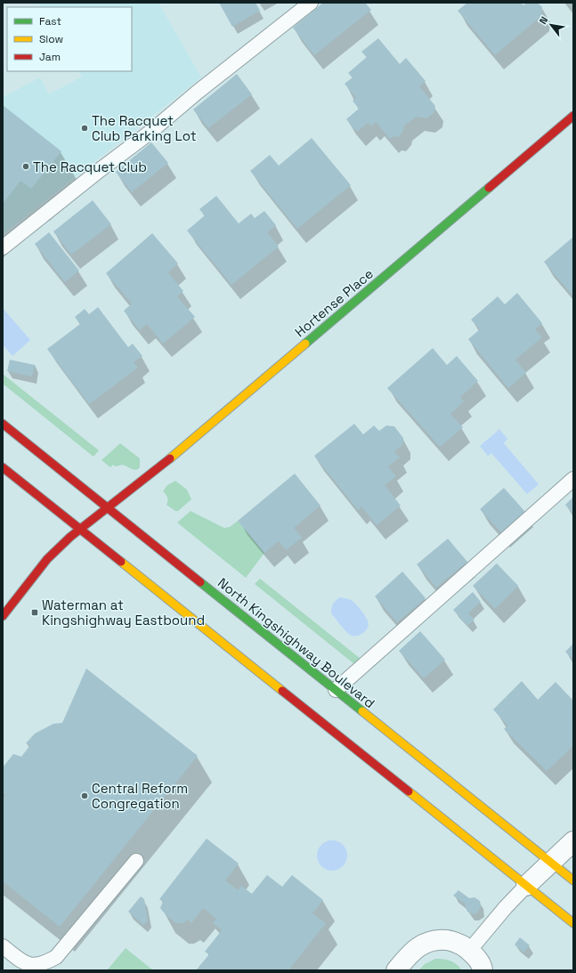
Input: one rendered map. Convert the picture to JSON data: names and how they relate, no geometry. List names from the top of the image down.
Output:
{
  "streets": {
    "main road": ["Hortense Place", "North Kingshighway Boulevard"]
  },
  "crossings": [
    ["Hortense Place", "North Kingshighway Boulevard"]
  ],
  "places": {
    "other": ["The Racquet Club Parking Lot", "The Racquet Club", "Central Reform Congregation"],
    "transit": ["Waterman at Kingshighway Eastbound"]
  },
  "legend": ["Fast", "Slow", "Jam"],
  "north": "top left"
}
